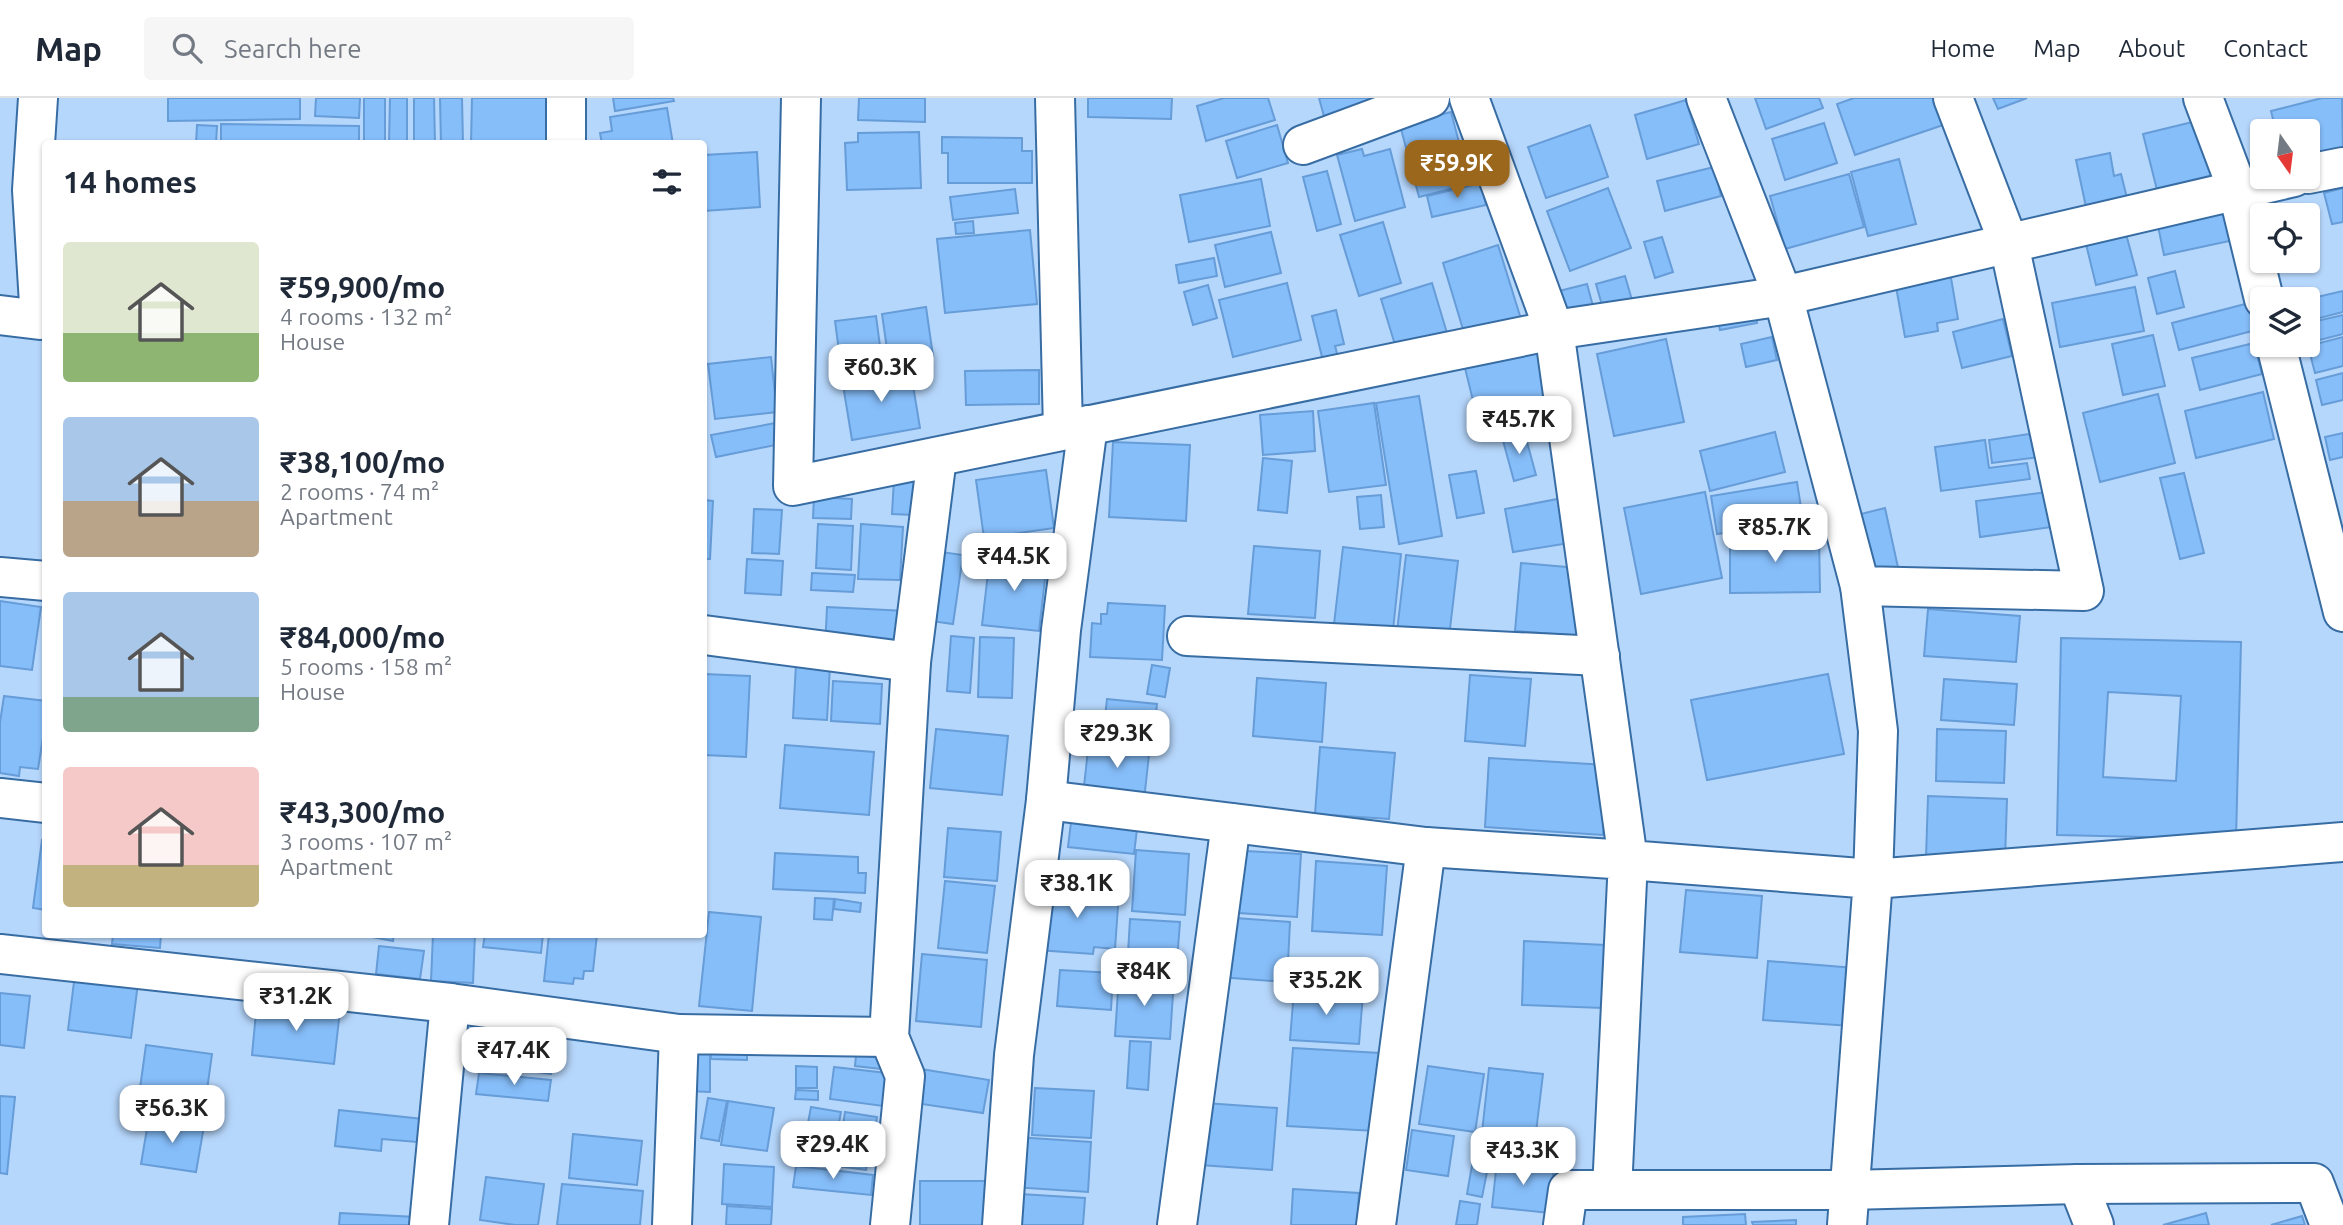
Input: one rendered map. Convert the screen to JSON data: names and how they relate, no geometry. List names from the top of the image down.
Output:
{
  "north": "bottom",
  "page": {
    "header": "Map",
    "search": "Search here",
    "nav": [
      "Home",
      "Map",
      "About",
      "Contact"
    ],
    "price": [
      "₹59.9K",
      "₹60.3K",
      "₹45.7K",
      "₹85.7K",
      "₹44.5K",
      "₹29.3K",
      "₹38.1K",
      "₹84K",
      "₹35.2K",
      "₹31.2K",
      "₹47.4K",
      "₹56.3K",
      "₹29.4K",
      "₹43.3K"
    ],
    "heading": "14 homes",
    "list": [
      {
        "name": "₹59,900/mo",
        "note": "4 rooms · 132 m² · House"
      },
      {
        "name": "₹38,100/mo",
        "note": "2 rooms · 74 m² · Apartment"
      },
      {
        "name": "₹84,000/mo",
        "note": "5 rooms · 158 m² · House"
      },
      {
        "name": "₹43,300/mo",
        "note": "3 rooms · 107 m² · Apartment"
      }
    ]
  }
}
